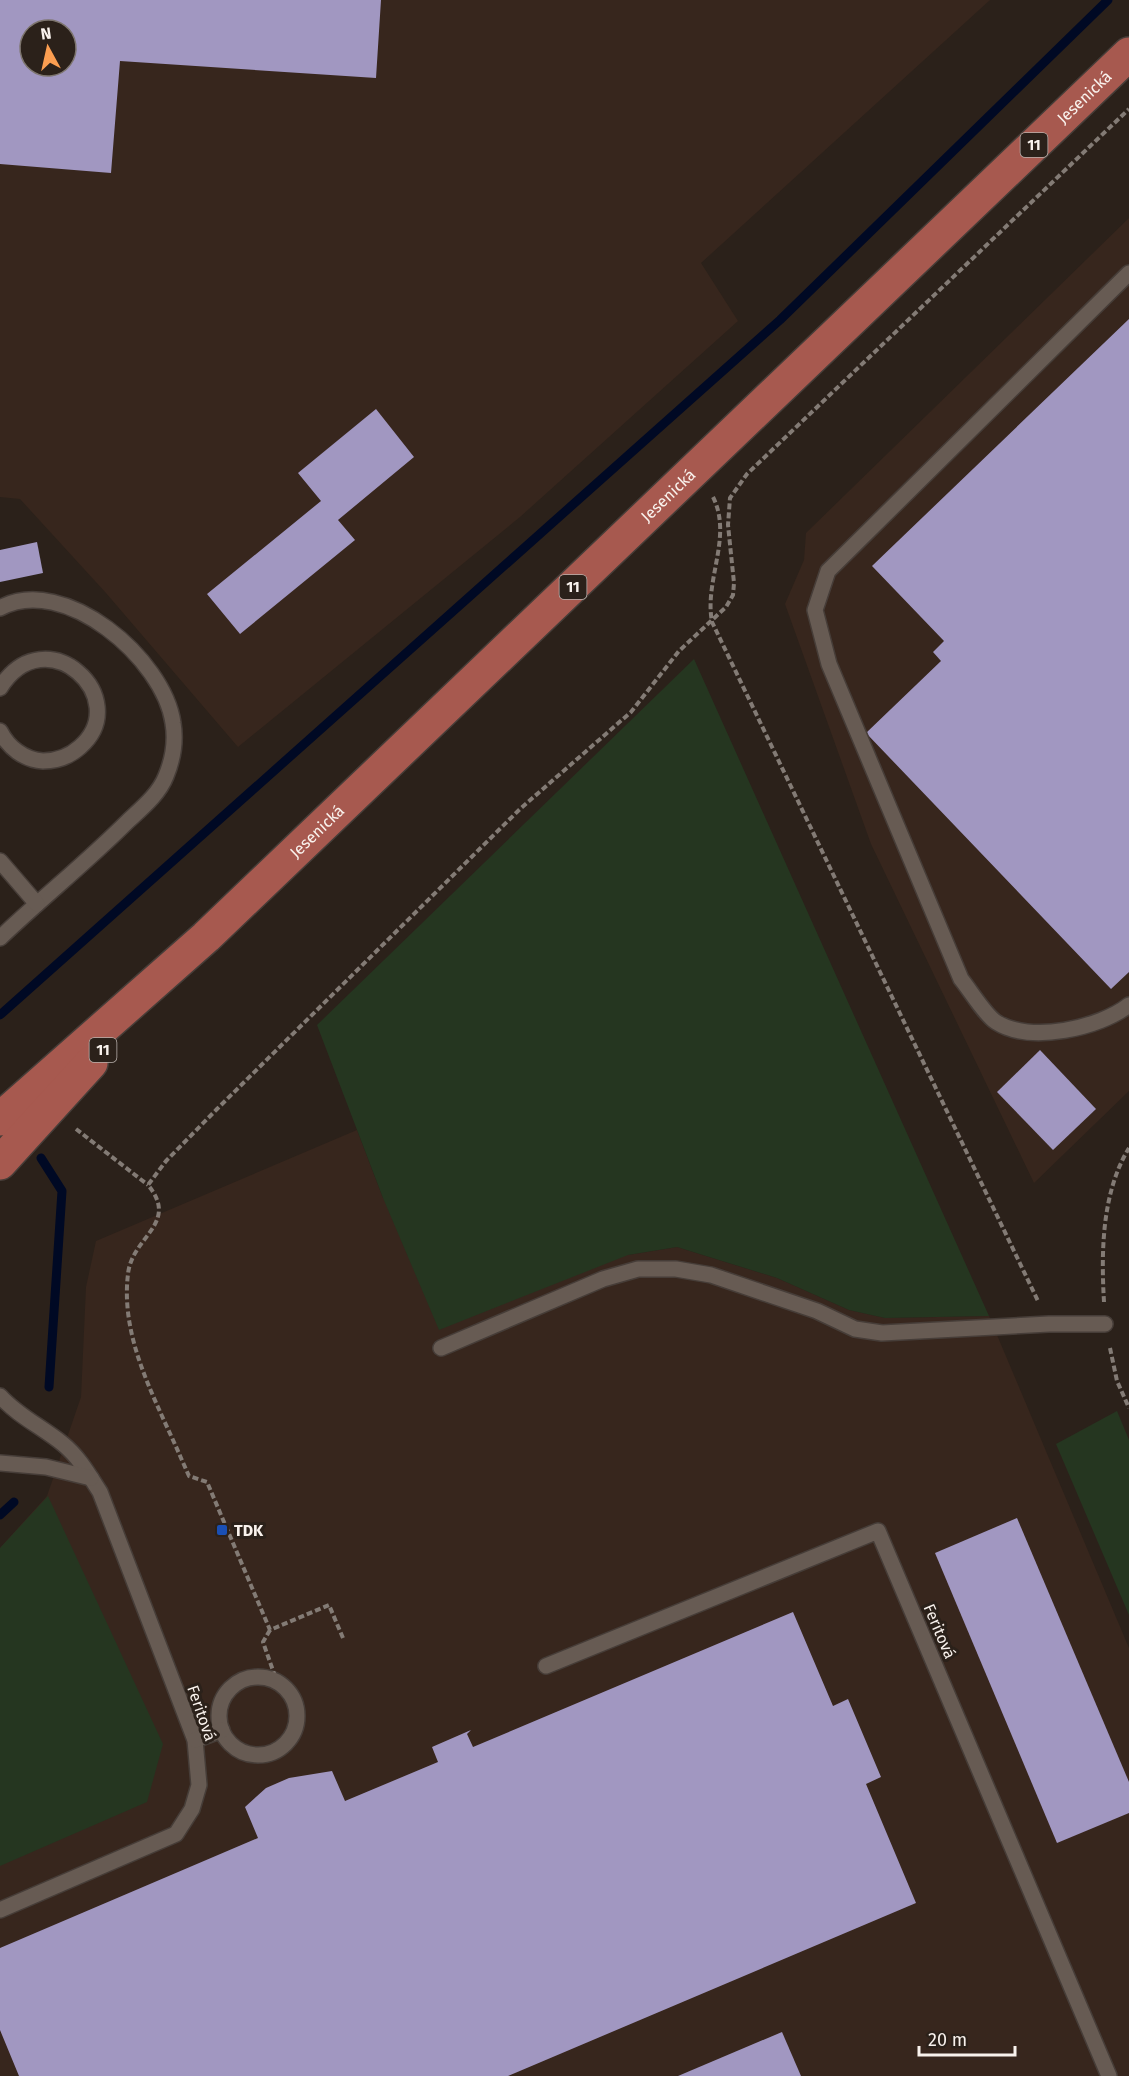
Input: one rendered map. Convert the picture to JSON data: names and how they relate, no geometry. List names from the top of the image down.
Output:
{
  "streets": {
    "main road": ["Jesenická", "11"],
    "lane": ["Feritová"]
  },
  "places": {
    "transit": ["TDK"]
  },
  "scale_bar": "20 m",
  "north": "top"
}
